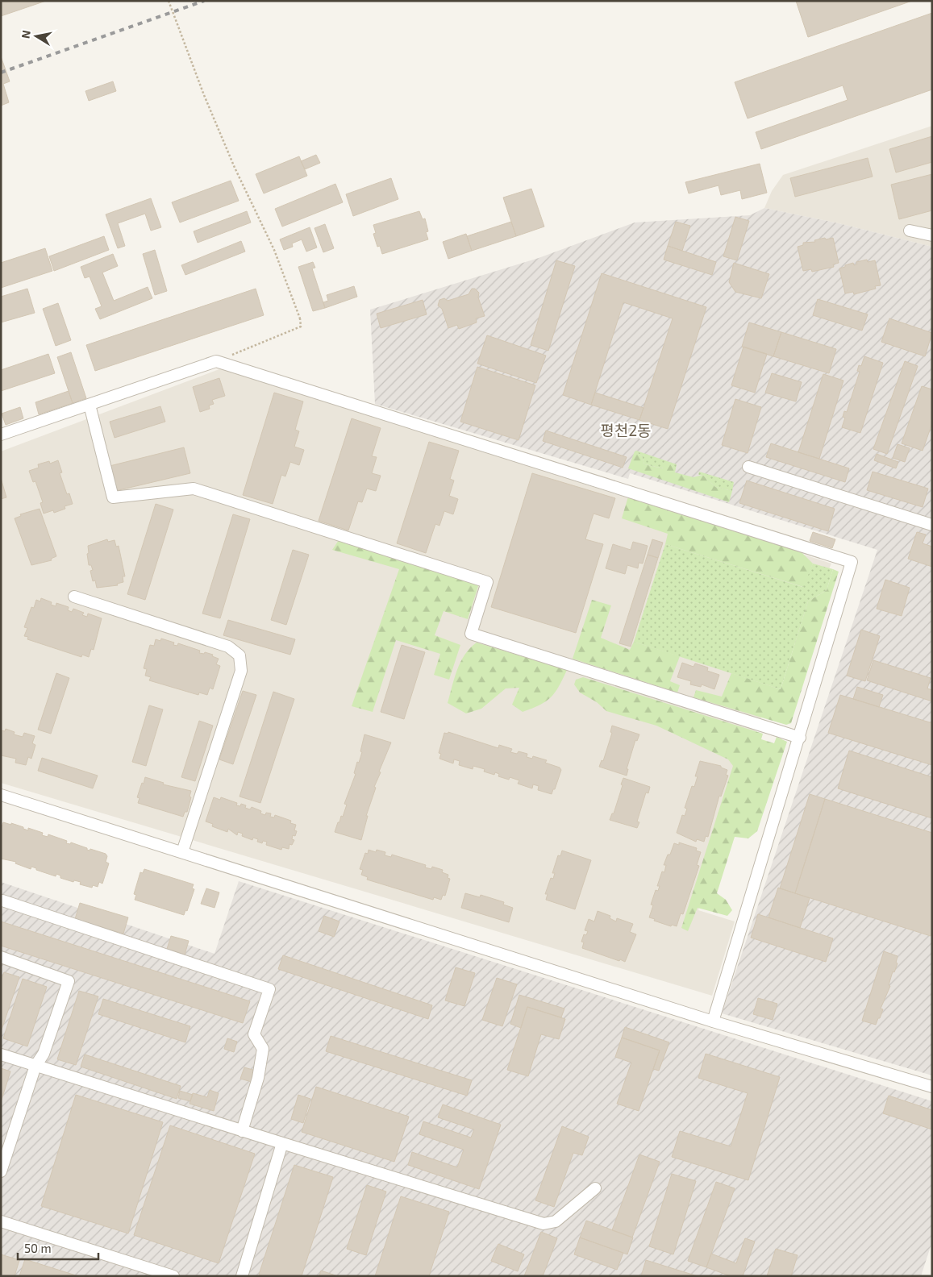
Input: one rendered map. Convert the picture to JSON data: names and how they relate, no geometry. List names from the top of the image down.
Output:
{
  "districts": ["평천2동"],
  "scale_bar": "50 m",
  "north": "left"
}
